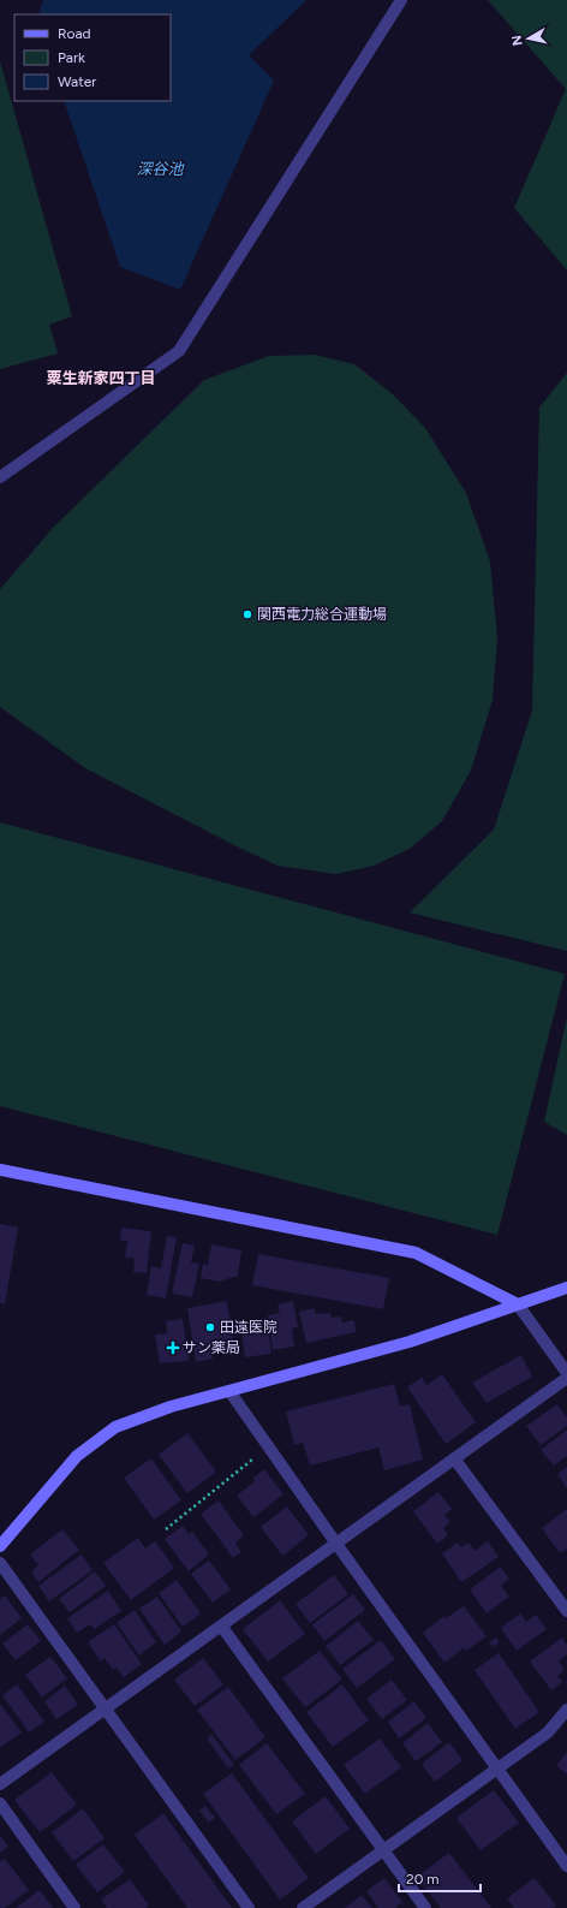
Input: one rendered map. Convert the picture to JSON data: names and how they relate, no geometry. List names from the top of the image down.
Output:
{
  "districts": ["粟生新家四丁目"],
  "water": ["深谷池"],
  "places": {
    "other": ["関西電力総合運動場", "田遠医院"],
    "health": ["サン薬局"]
  },
  "legend": ["Road", "Park", "Water"],
  "scale_bar": "20 m",
  "north": "left"
}
